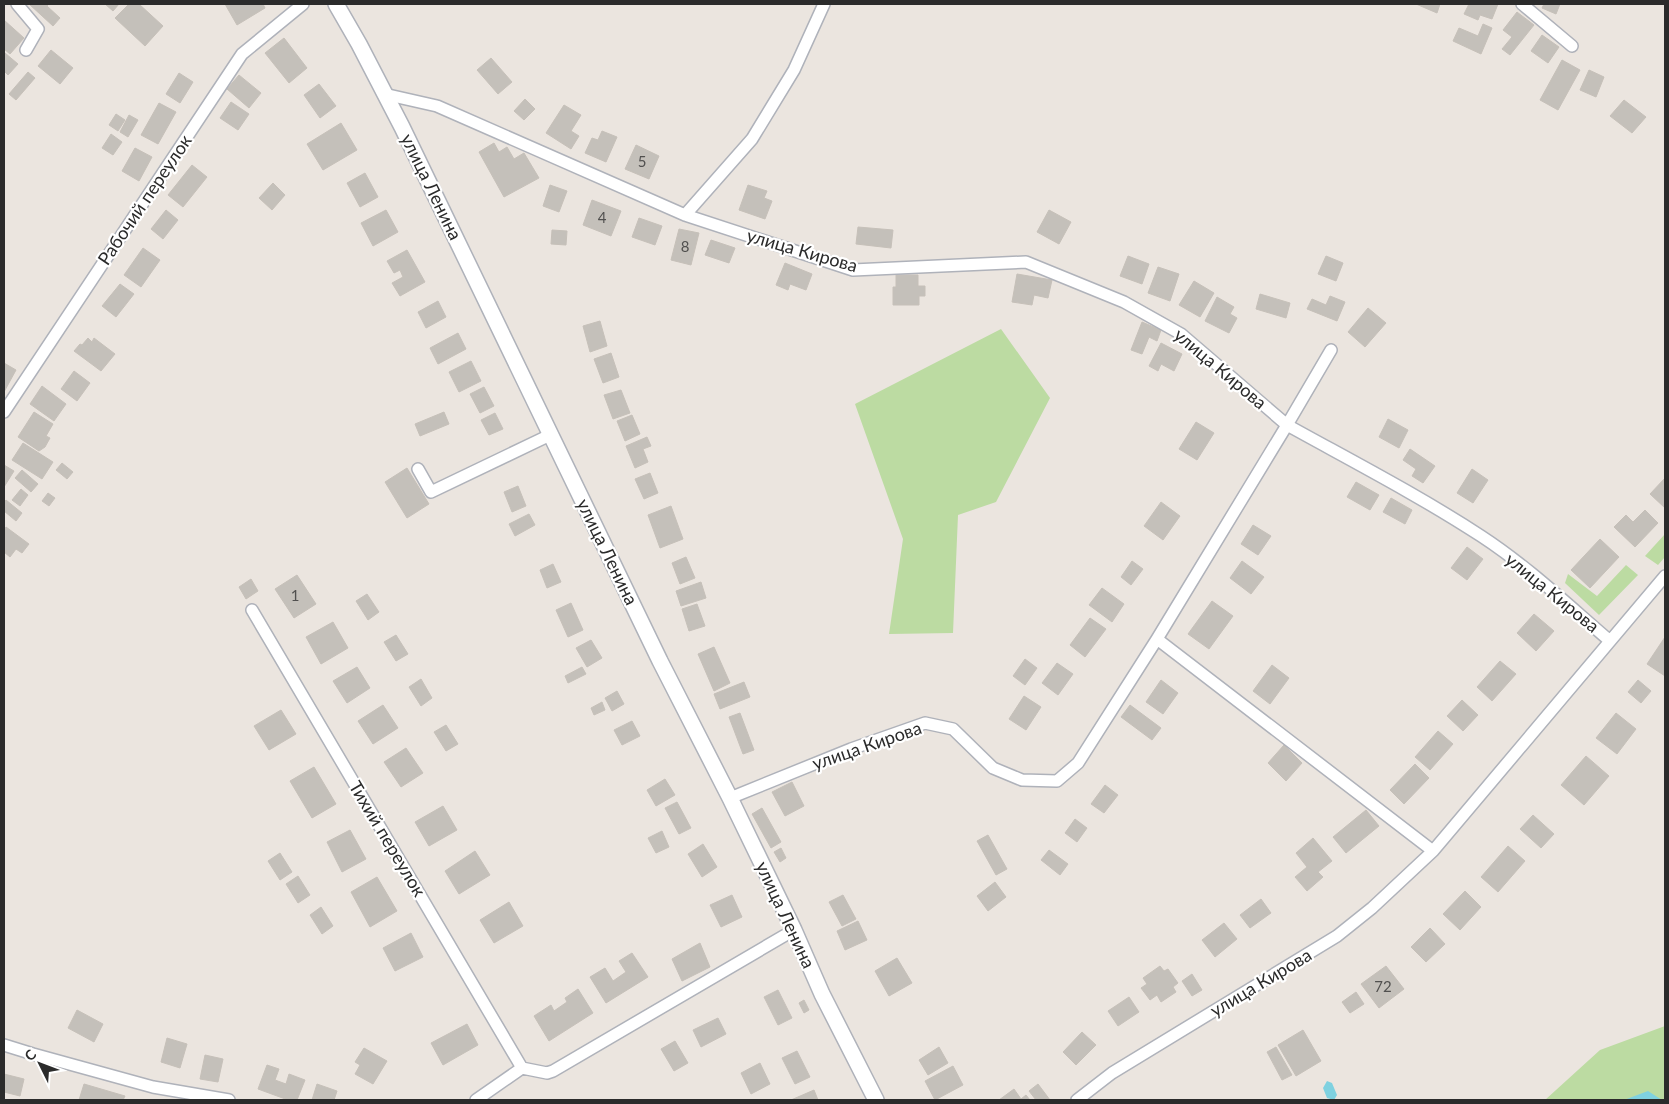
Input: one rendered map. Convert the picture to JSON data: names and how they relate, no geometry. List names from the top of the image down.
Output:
{
  "streets": {
    "main road": ["улица Ленина"],
    "street": ["Рабочий переулок", "улица Кирова", "Тихий переулок"]
  },
  "crossings": [
    ["улица Ленина", "улица Кирова"]
  ],
  "house_numbers": [
    "5",
    "4",
    "8",
    "1",
    "72"
  ],
  "north": "top left"
}
